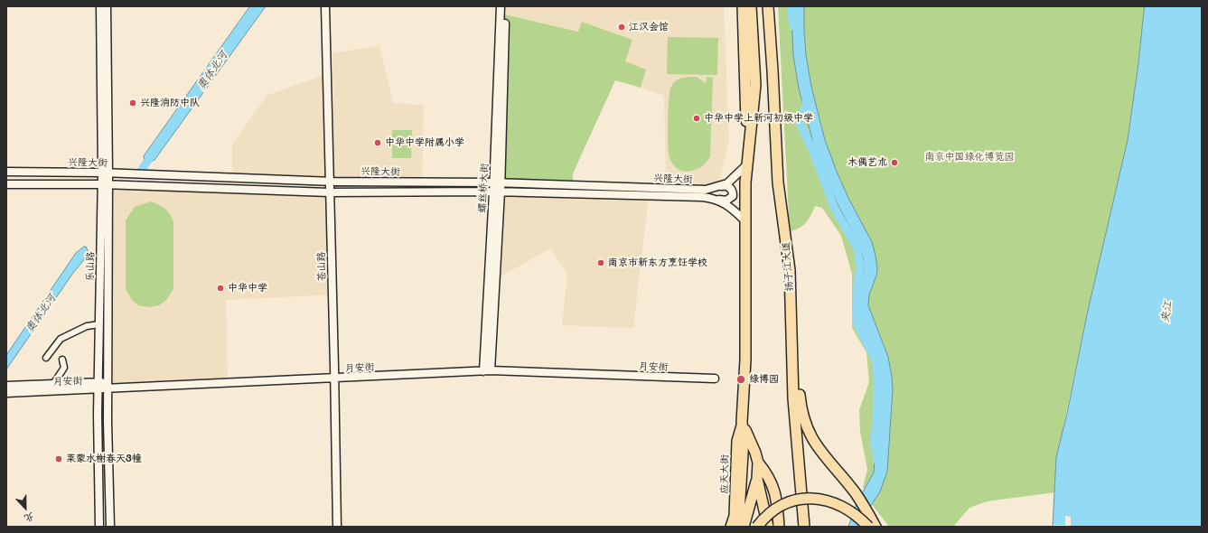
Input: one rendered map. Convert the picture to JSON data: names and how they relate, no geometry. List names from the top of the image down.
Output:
{
  "streets": {
    "highway": ["扬子江大道"],
    "main road": ["应天大街"],
    "street": [
      "兴隆大街",
      "螺丝桥大街",
      "乐山路",
      "苍山路",
      "月安街"
    ]
  },
  "crossings": [
    ["兴隆大街", "螺丝桥大街"],
    ["兴隆大街", "乐山路"],
    ["兴隆大街", "苍山路"],
    ["螺丝桥大街", "月安街"],
    ["乐山路", "月安街"],
    ["苍山路", "月安街"]
  ],
  "water": ["奥体北河", "夹江"],
  "parks": ["南京中国绿化博览园"],
  "places": [
    "江汉会馆",
    "兴隆消防中队",
    "中华中学上新河初级中学",
    "中华中学附属小学",
    "木偶艺术",
    "南京市新东方烹饪学校",
    "中华中学",
    "绿博园",
    "莱蒙水榭春天3幢"
  ],
  "north": "bottom"
}
